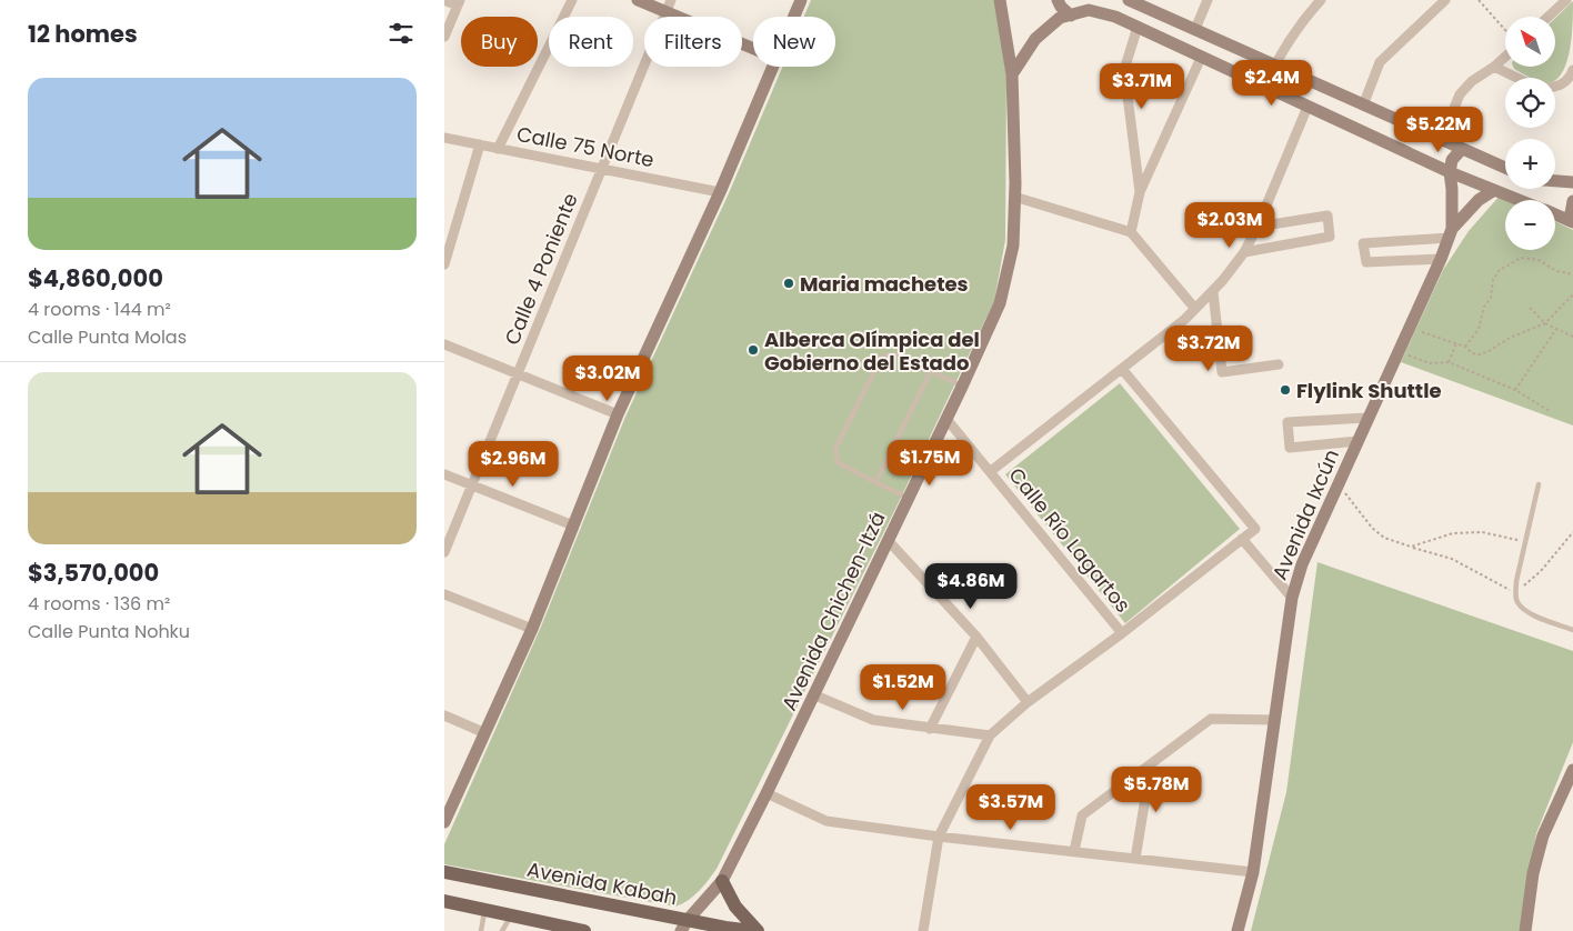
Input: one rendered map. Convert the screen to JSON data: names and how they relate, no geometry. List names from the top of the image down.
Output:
{
  "streets": {
    "main road": ["Avenida Ixcún", "Avenida Chichen-Itzá", "Avenida Kabah"],
    "street": ["Calle 75 Norte", "Calle 4 Poniente", "Calle Río Lagartos"]
  },
  "crossings": [
    ["Calle 75 Norte", "Calle 4 Poniente"],
    ["Calle Río Lagartos", "Avenida Chichen-Itzá"],
    ["Avenida Chichen-Itzá", "Avenida Kabah"]
  ],
  "places": ["Maria machetes", "Alberca Olímpica del Gobierno del Estado", "Flylink Shuttle"],
  "north": "top left",
  "page": {
    "heading": "12 homes",
    "map_buttons": ["+", "−"],
    "chip": [
      "Buy",
      "Rent",
      "Filters",
      "New"
    ],
    "price": [
      "$2.4M",
      "$3.71M",
      "$5.22M",
      "$2.03M",
      "$3.72M",
      "$3.02M",
      "$1.75M",
      "$2.96M",
      "$4.86M",
      "$1.52M",
      "$5.78M",
      "$3.57M"
    ],
    "list": [
      {
        "name": "$4,860,000",
        "note": "4 rooms · 144 m² · Calle Punta Molas"
      },
      {
        "name": "$3,570,000",
        "note": "4 rooms · 136 m² · Calle Punta Nohku"
      }
    ]
  }
}
